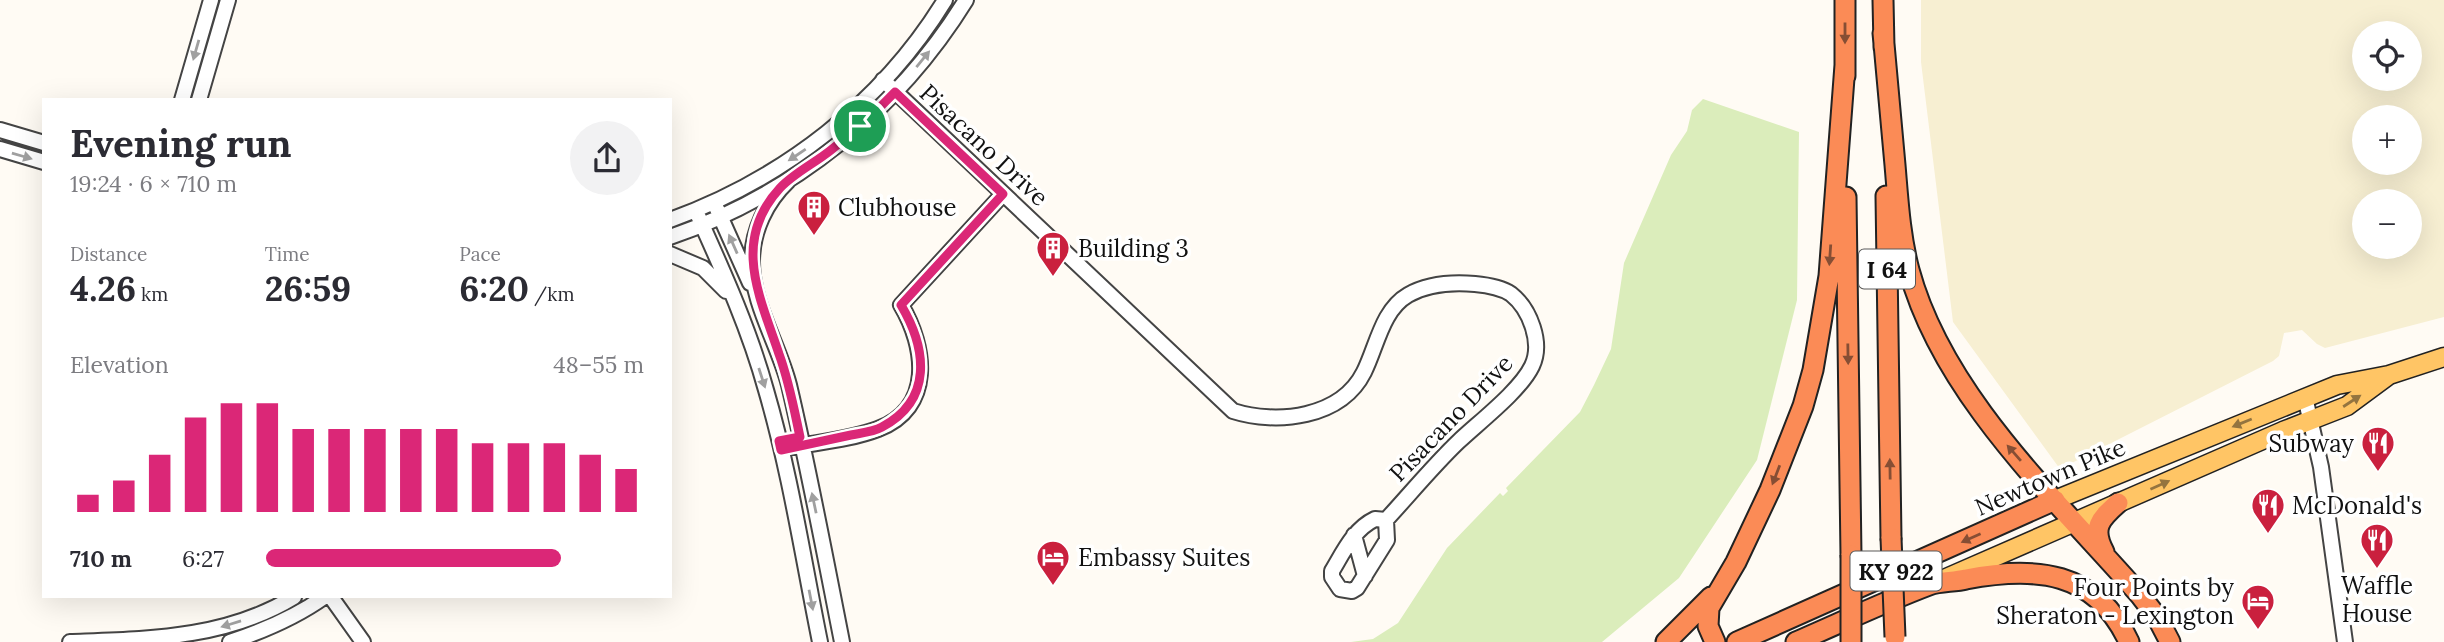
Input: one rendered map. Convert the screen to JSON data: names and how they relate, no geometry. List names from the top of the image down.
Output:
{
  "streets": {
    "highway": ["I 64", "Newtown Pike", "KY 922"],
    "street": ["Pisacano Drive"]
  },
  "places": {
    "building": ["Clubhouse", "Building 3"],
    "restaurant": ["Subway", "McDonald's", "Waffle House"],
    "hotel": ["Embassy Suites", "Four Points by Sheraton - Lexington"]
  },
  "page": {
    "map_buttons": ["+", "−"],
    "heading": ["Evening run", "19:24 · 6 × 710 m"],
    "stats": [
      ["Distance", "4.26 km"],
      ["Time", "26:59"],
      ["Pace", "6:20 /km"]
    ],
    "chart": ["Elevation", "48–55 m"],
    "list": [
      {
        "name": "710 m",
        "note": "6:27"
      }
    ]
  }
}
